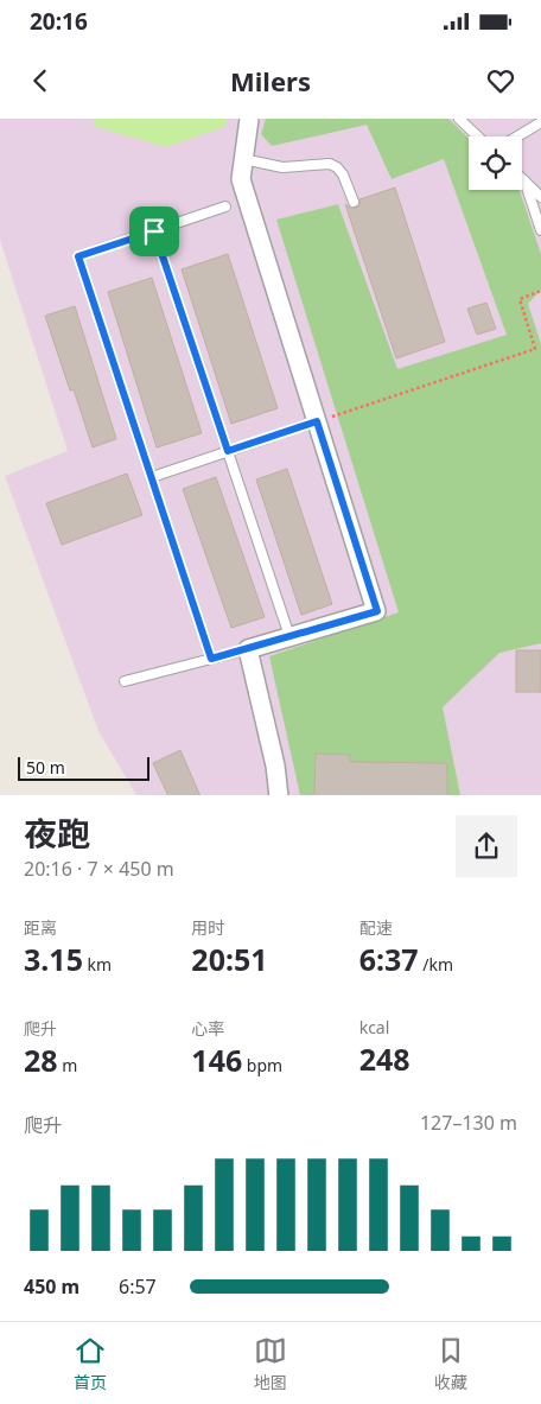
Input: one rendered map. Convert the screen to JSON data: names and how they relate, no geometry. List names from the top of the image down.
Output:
{
  "scale_bar": "50 m",
  "page": {
    "status": "20:16",
    "header": "Milers",
    "scale": "50 m",
    "heading": ["夜跑", "20:16 · 7 × 450 m"],
    "stats": [
      ["距离", "3.15 km"],
      ["用时", "20:51"],
      ["配速", "6:37 /km"],
      ["爬升", "28 m"],
      ["心率", "146 bpm"],
      ["kcal", "248"]
    ],
    "chart": ["爬升", "127–130 m"],
    "list": [
      {
        "name": "450 m",
        "note": "6:57"
      }
    ],
    "tabs": ["首页", "地图", "收藏"]
  }
}
